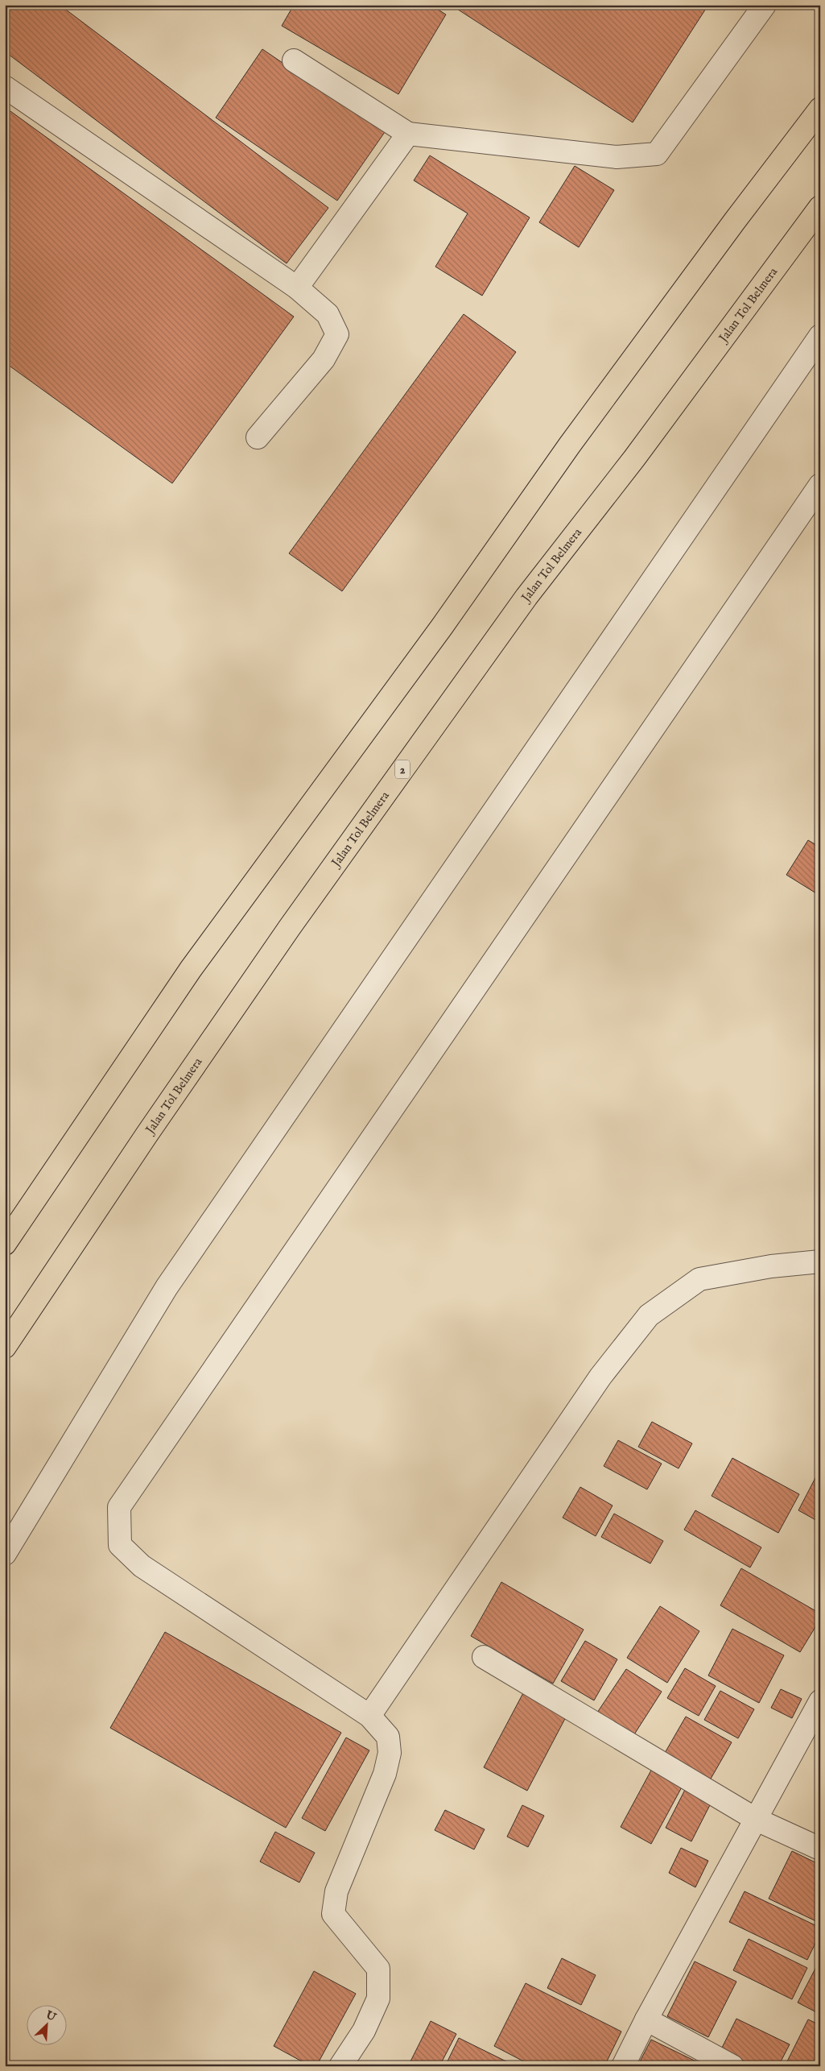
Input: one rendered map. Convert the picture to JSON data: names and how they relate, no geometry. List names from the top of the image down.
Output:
{
  "streets": {
    "highway": ["Jalan Tol Belmera", "2"]
  },
  "north": "top right"
}
